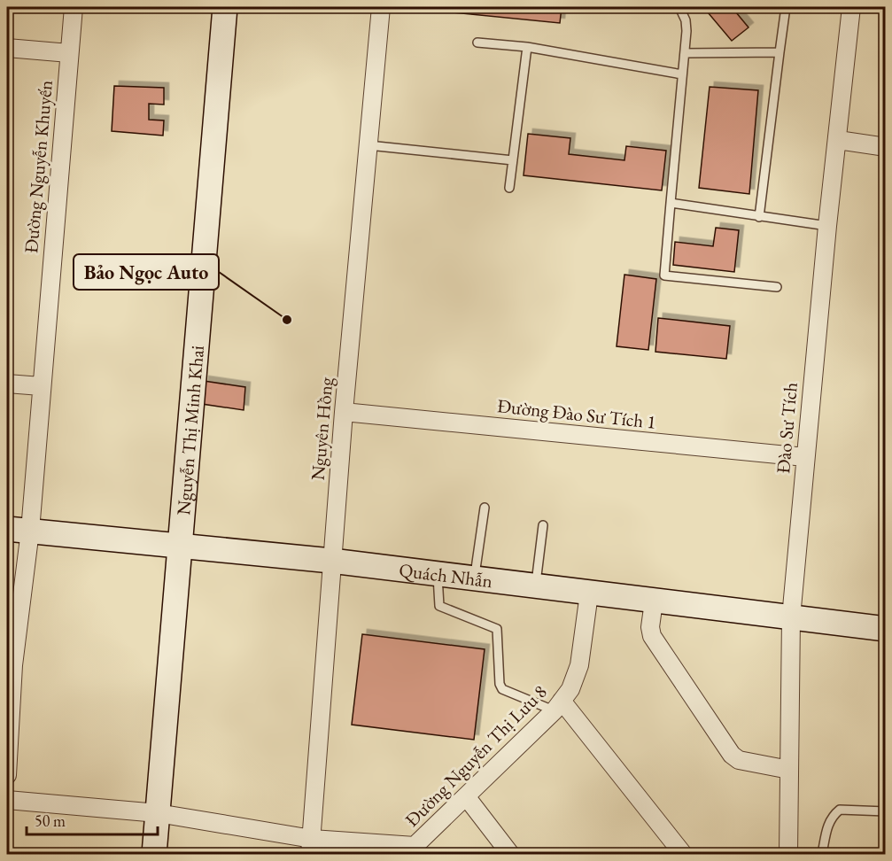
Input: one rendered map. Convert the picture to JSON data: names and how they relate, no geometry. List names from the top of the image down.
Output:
{
  "streets": {
    "street": [
      "Đường Nguyễn Khuyến",
      "Đường Đào Sư Tích 1",
      "Đào Sư Tích",
      "Nguyên Hồng",
      "Nguyễn Thị Minh Khai",
      "Quách Nhẫn",
      "Đường Nguyễn Thị Lưu 8"
    ]
  },
  "crossings": [
    ["Đường Nguyễn Khuyến", "Quách Nhẫn"],
    ["Đường Đào Sư Tích 1", "Đào Sư Tích"],
    ["Đường Đào Sư Tích 1", "Nguyên Hồng"],
    ["Đào Sư Tích", "Quách Nhẫn"],
    ["Nguyên Hồng", "Quách Nhẫn"],
    ["Nguyễn Thị Minh Khai", "Quách Nhẫn"],
    ["Quách Nhẫn", "Đường Nguyễn Thị Lưu 8"]
  ],
  "places": ["Bảo Ngọc Auto"],
  "scale_bar": "50 m"
}
